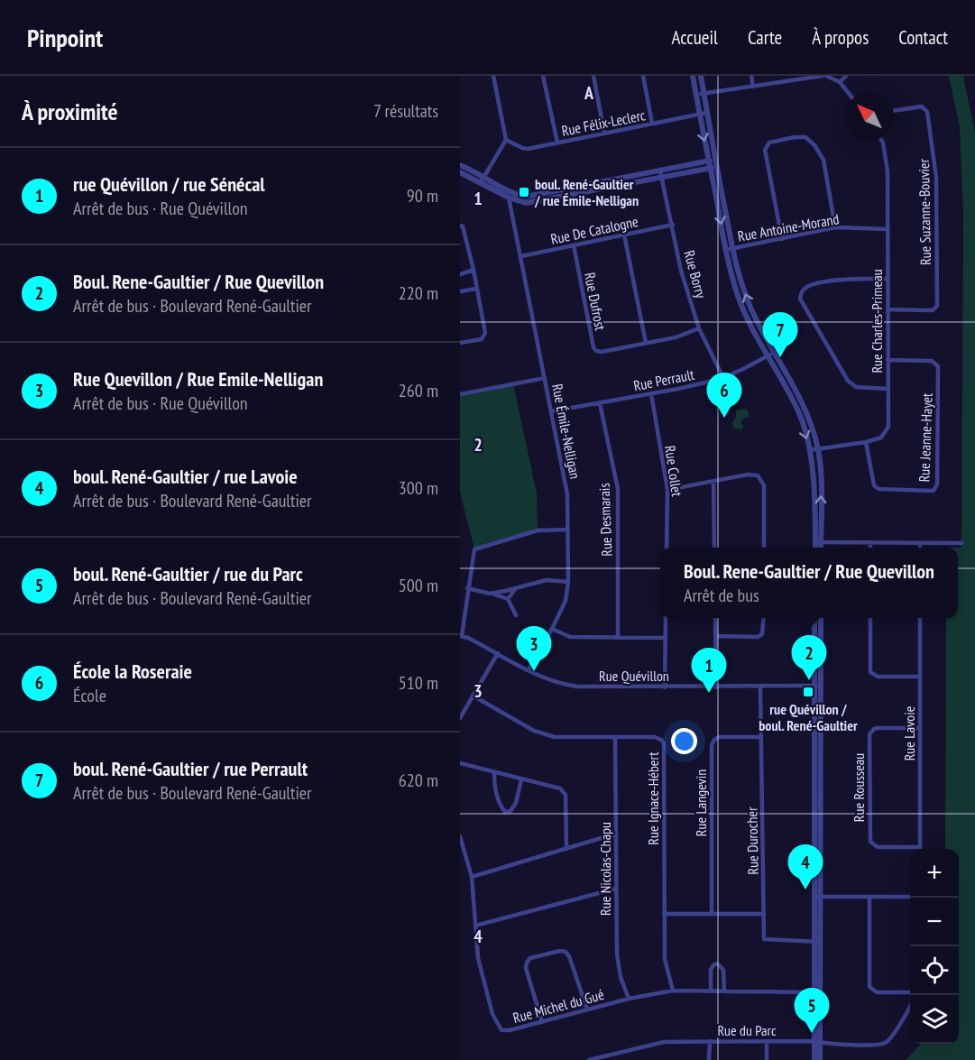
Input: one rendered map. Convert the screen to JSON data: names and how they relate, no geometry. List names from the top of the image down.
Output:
{
  "streets": {
    "street": [
      "Rue Félix-Leclerc",
      "Rue Suzanne-Bouvier",
      "Rue Antoine-Morand",
      "Rue De Catalogne",
      "Rue Borry",
      "Rue Dufrost",
      "Rue Charles-Primeau",
      "Rue Perrault",
      "Rue Émile-Nelligan",
      "Rue Jeanne-Hayet",
      "Rue Collet",
      "Rue Desmarais",
      "Rue Quévillon",
      "Rue Lavoie",
      "Rue Rousseau",
      "Rue Ignace-Hébert",
      "Rue Langevin",
      "Rue Durocher",
      "Rue Nicolas-Chapu",
      "Rue Michel du Gué",
      "Rue du Parc"
    ]
  },
  "crossings": [
    ["Rue Suzanne-Bouvier", "Rue Charles-Primeau"],
    ["Rue Antoine-Morand", "Rue Charles-Primeau"],
    ["Rue De Catalogne", "Rue Borry"],
    ["Rue De Catalogne", "Rue Dufrost"],
    ["Rue De Catalogne", "Rue Émile-Nelligan"],
    ["Rue Borry", "Rue Dufrost"],
    ["Rue Borry", "Rue Perrault"],
    ["Rue Charles-Primeau", "Rue Jeanne-Hayet"],
    ["Rue Perrault", "Rue Émile-Nelligan"],
    ["Rue Perrault", "Rue Collet"],
    ["Rue Perrault", "Rue Desmarais"],
    ["Rue Émile-Nelligan", "Rue Quévillon"],
    ["Rue Quévillon", "Rue Durocher"],
    ["Rue Lavoie", "Rue Rousseau"],
    ["Rue Ignace-Hébert", "Rue Nicolas-Chapu"],
    ["Rue Ignace-Hébert", "Rue Michel du Gué"],
    ["Rue Langevin", "Rue Durocher"],
    ["Rue Nicolas-Chapu", "Rue Michel du Gué"]
  ],
  "places": {
    "transit": ["boul. René-Gaultier / rue Émile-Nelligan", "rue Quévillon / boul. René-Gaultier"]
  },
  "north": "top left",
  "page": {
    "header": "Pinpoint",
    "nav": [
      "Accueil",
      "Carte",
      "À propos",
      "Contact"
    ],
    "heading": ["À proximité", "7 résultats"],
    "list": [
      {
        "mark": "1",
        "name": "rue Quévillon / rue Sénécal",
        "note": "Arrêt de bus · Rue Quévillon",
        "value": "90 m"
      },
      {
        "mark": "2",
        "name": "Boul. Rene-Gaultier / Rue Quevillon",
        "note": "Arrêt de bus · Boulevard René-Gaultier",
        "value": "220 m"
      },
      {
        "mark": "3",
        "name": "Rue Quevillon / Rue Emile-Nelligan",
        "note": "Arrêt de bus · Rue Quévillon",
        "value": "260 m"
      },
      {
        "mark": "4",
        "name": "boul. René-Gaultier / rue Lavoie",
        "note": "Arrêt de bus · Boulevard René-Gaultier",
        "value": "300 m"
      },
      {
        "mark": "5",
        "name": "boul. René-Gaultier / rue du Parc",
        "note": "Arrêt de bus · Boulevard René-Gaultier",
        "value": "500 m"
      },
      {
        "mark": "6",
        "name": "École la Roseraie",
        "note": "École",
        "value": "510 m"
      },
      {
        "mark": "7",
        "name": "boul. René-Gaultier / rue Perrault",
        "note": "Arrêt de bus · Boulevard René-Gaultier",
        "value": "620 m"
      }
    ],
    "pins": [
      "7",
      "6",
      "3",
      "2",
      "1",
      "4",
      "5"
    ],
    "popup": ["Boul. Rene-Gaultier / Rue Quevillon", "Arrêt de bus"],
    "map_buttons": ["+", "−"]
  },
  "grid": {
    "columns": ["A"],
    "rows": [
      "1",
      "2",
      "3",
      "4"
    ]
  }
}
